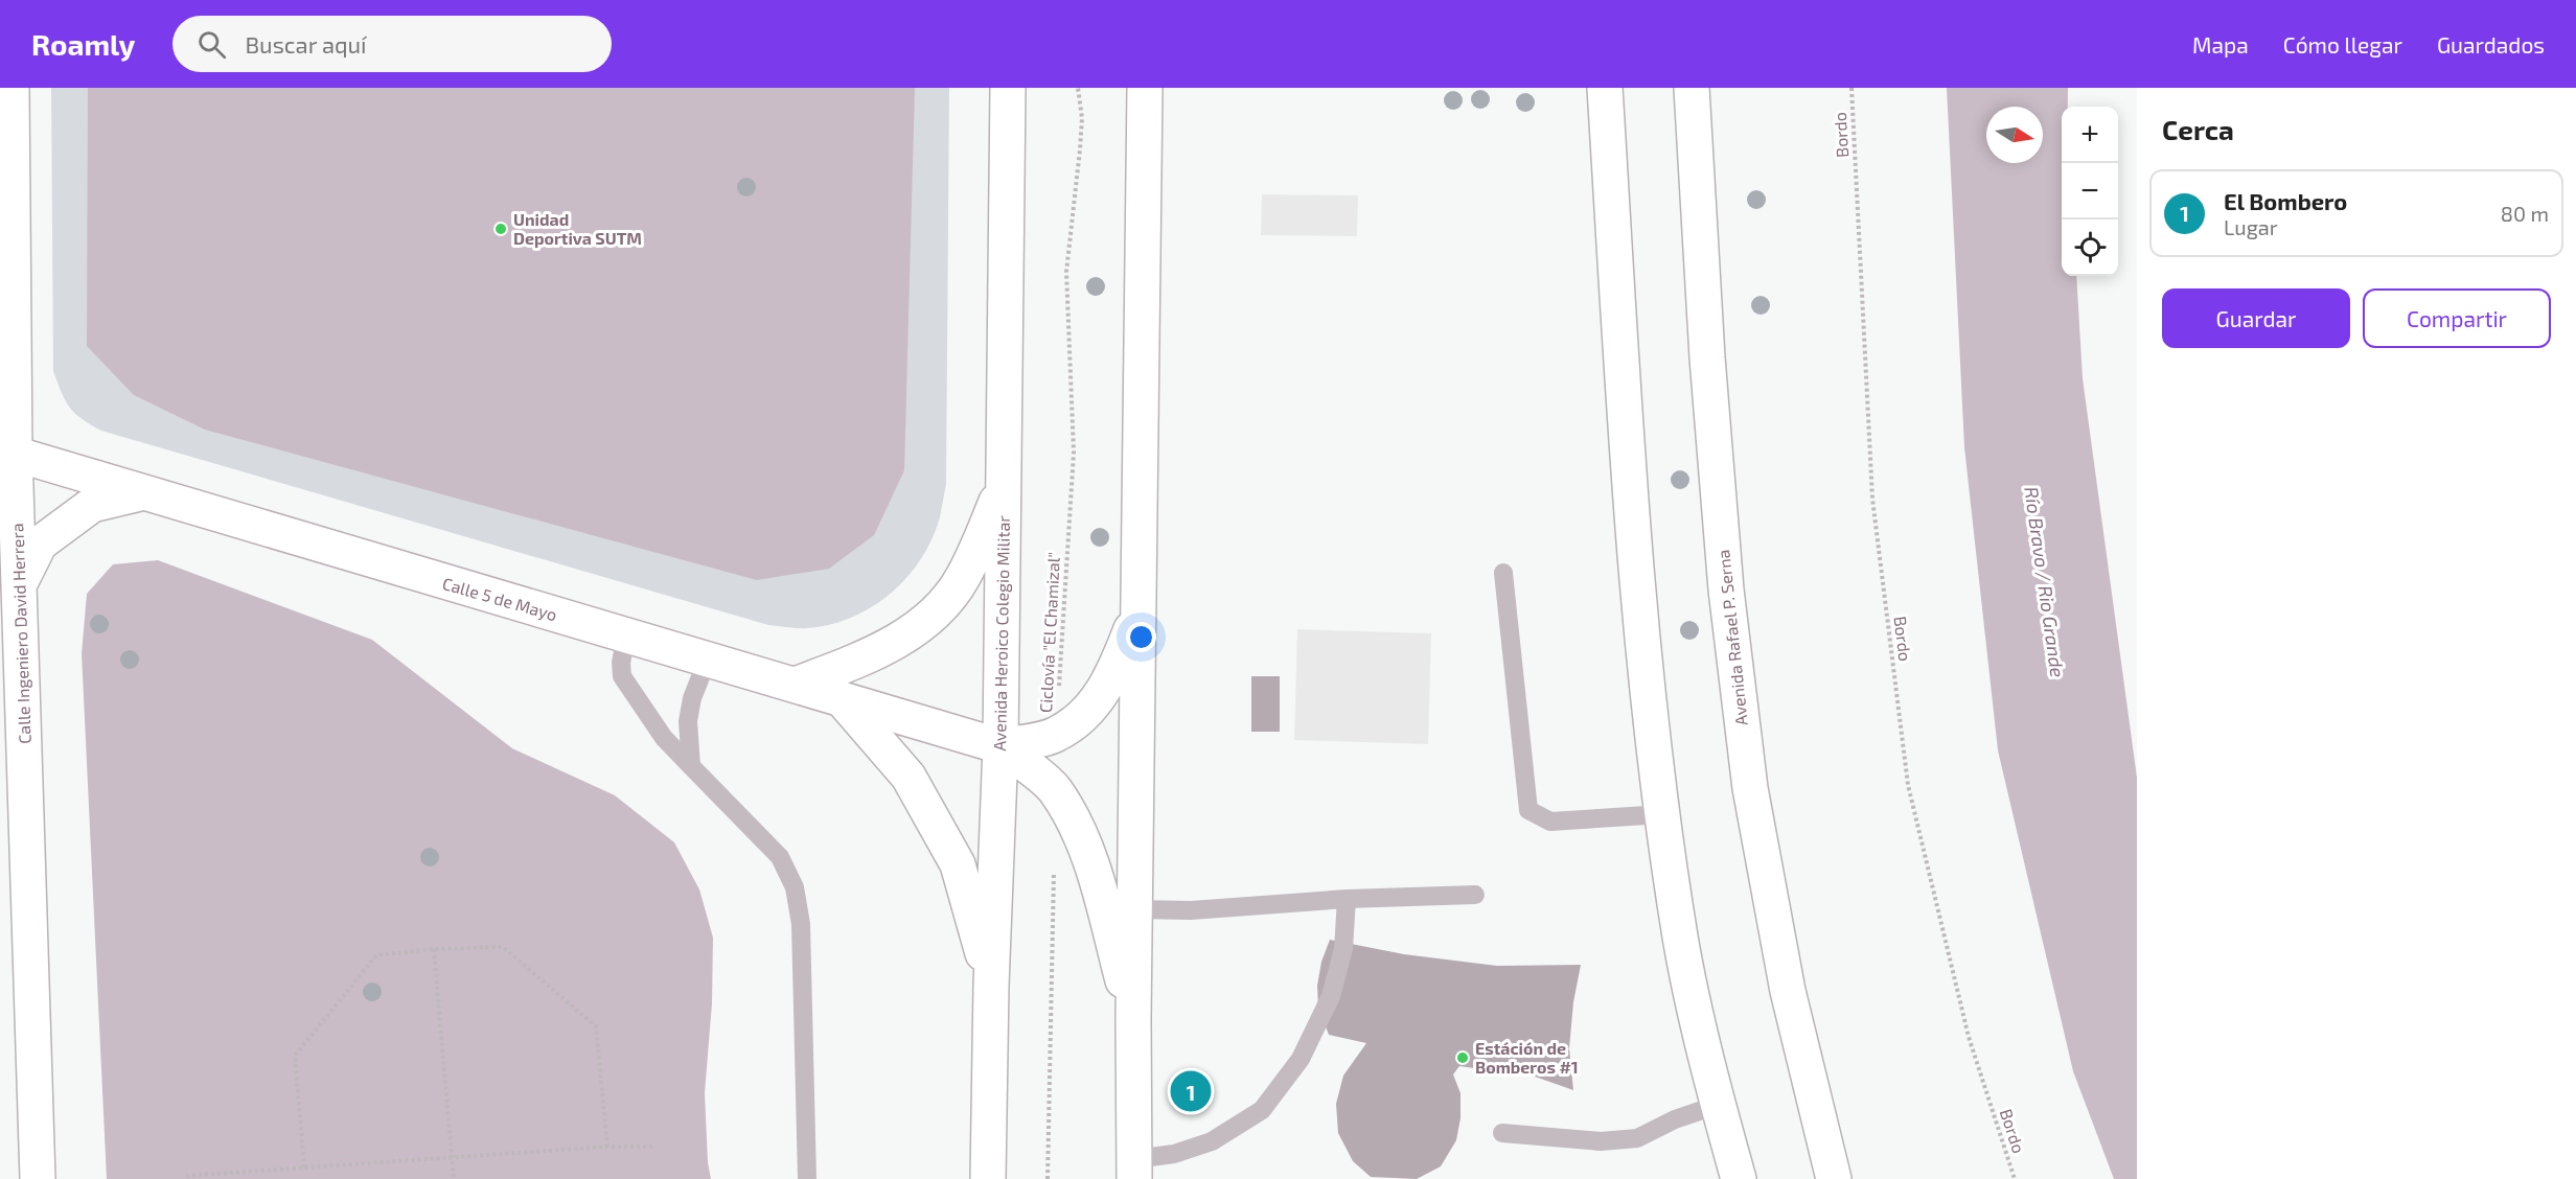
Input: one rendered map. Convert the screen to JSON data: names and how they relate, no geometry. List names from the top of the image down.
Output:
{
  "streets": {
    "main road": [
      "Calle 5 de Mayo",
      "Calle Ingeniero David Herrera",
      "Avenida Heroico Colegio Militar",
      "Avenida Rafael P. Serna"
    ],
    "path": ["Bordo", "Ciclovía \"El Chamizal\""]
  },
  "crossings": [
    ["Calle 5 de Mayo", "Calle Ingeniero David Herrera"],
    ["Calle 5 de Mayo", "Avenida Heroico Colegio Militar"]
  ],
  "water": ["Río Bravo / Rio Grande"],
  "places": ["Unidad Deportiva SUTM", "Estáción de Bomberos #1"],
  "north": "right",
  "page": {
    "header": "Roamly",
    "search": "Buscar aquí",
    "nav": ["Mapa", "Cómo llegar", "Guardados"],
    "heading": "Cerca",
    "map_buttons": ["+", "−"],
    "list": [
      {
        "mark": "1",
        "name": "El Bombero",
        "note": "Lugar",
        "value": "80 m"
      }
    ],
    "buttons": ["Guardar", "Compartir"],
    "pins": "1"
  }
}
